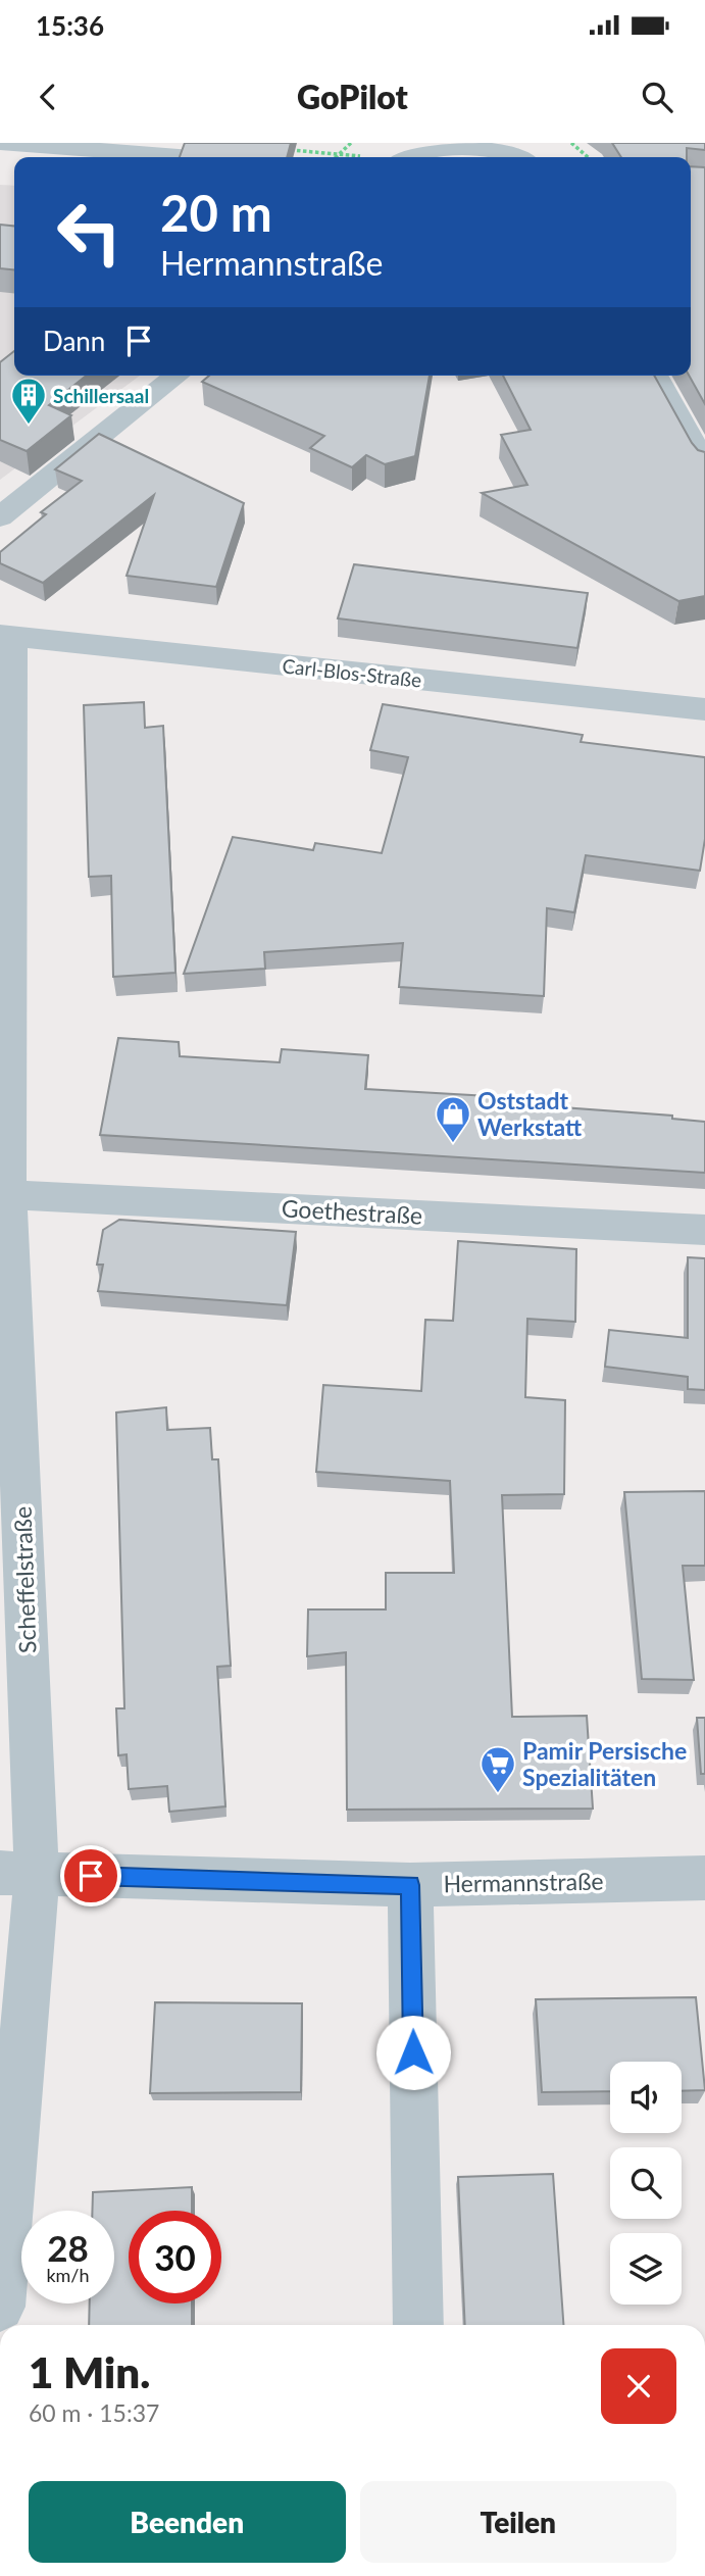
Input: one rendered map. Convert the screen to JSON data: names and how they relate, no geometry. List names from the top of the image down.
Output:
{
  "streets": {
    "street": [
      "Carl-Blos-Straße",
      "Goethestraße",
      "Scheffelstraße",
      "Hermannstraße"
    ]
  },
  "crossings": [
    ["Carl-Blos-Straße", "Scheffelstraße"],
    ["Goethestraße", "Scheffelstraße"],
    ["Scheffelstraße", "Hermannstraße"]
  ],
  "places": {
    "building": ["Schillersaal"],
    "shop": ["Oststadt Werkstatt"],
    "supermarket": ["Pamir Persische Spezialitäten"]
  },
  "page": {
    "status": "15:36",
    "header": "GoPilot",
    "turn": ["20 m", "Hermannstraße"],
    "then": "Dann",
    "speed": "28 km/h",
    "limit": "30",
    "heading": ["1 Min.", "60 m · 15:37"],
    "buttons": ["Beenden", "Teilen"]
  }
}
